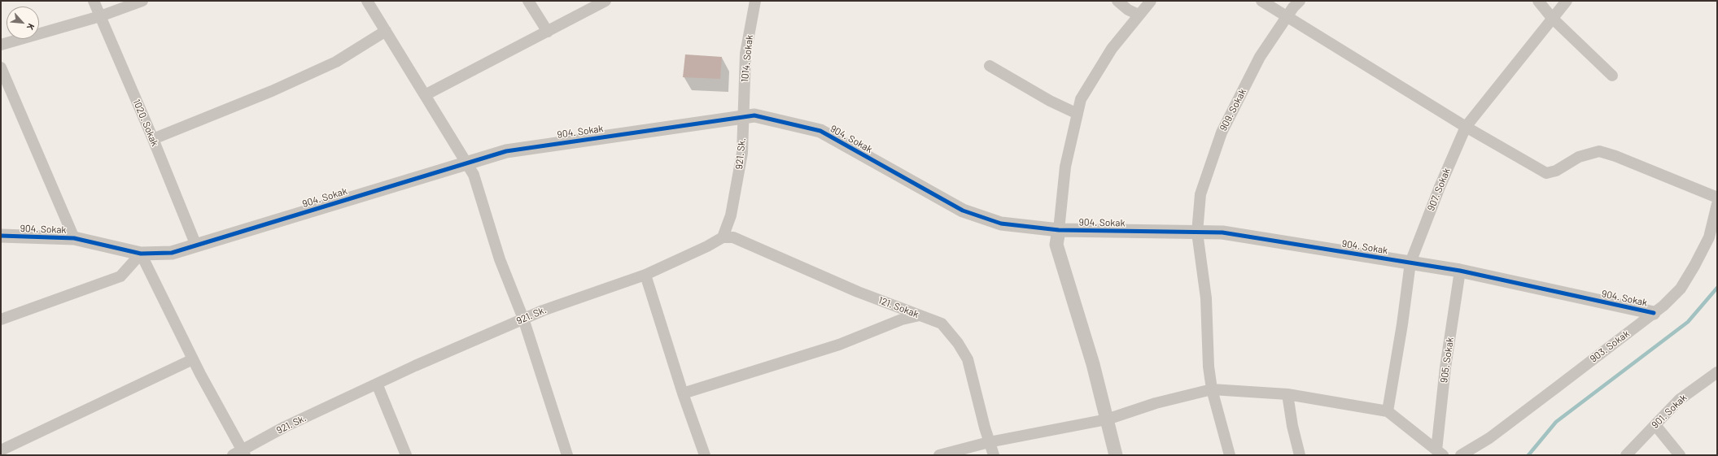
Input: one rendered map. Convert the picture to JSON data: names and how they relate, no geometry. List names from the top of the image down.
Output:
{
  "streets": {
    "street": [
      "1014. Sokak",
      "909. Sokak",
      "1020. Sokak",
      "904. Sokak",
      "921. Sk.",
      "907. Sokak",
      "121. Sokak",
      "903. Sokak",
      "905. Sokak",
      "901. Sokak"
    ]
  },
  "crossings": [
    ["1014. Sokak", "904. Sokak"],
    ["1014. Sokak", "921. Sk."],
    ["909. Sokak", "904. Sokak"],
    ["1020. Sokak", "904. Sokak"],
    ["904. Sokak", "921. Sk."],
    ["904. Sokak", "907. Sokak"],
    ["904. Sokak", "903. Sokak"],
    ["904. Sokak", "905. Sokak"],
    ["921. Sk.", "121. Sokak"]
  ],
  "north": "bottom right"
}
